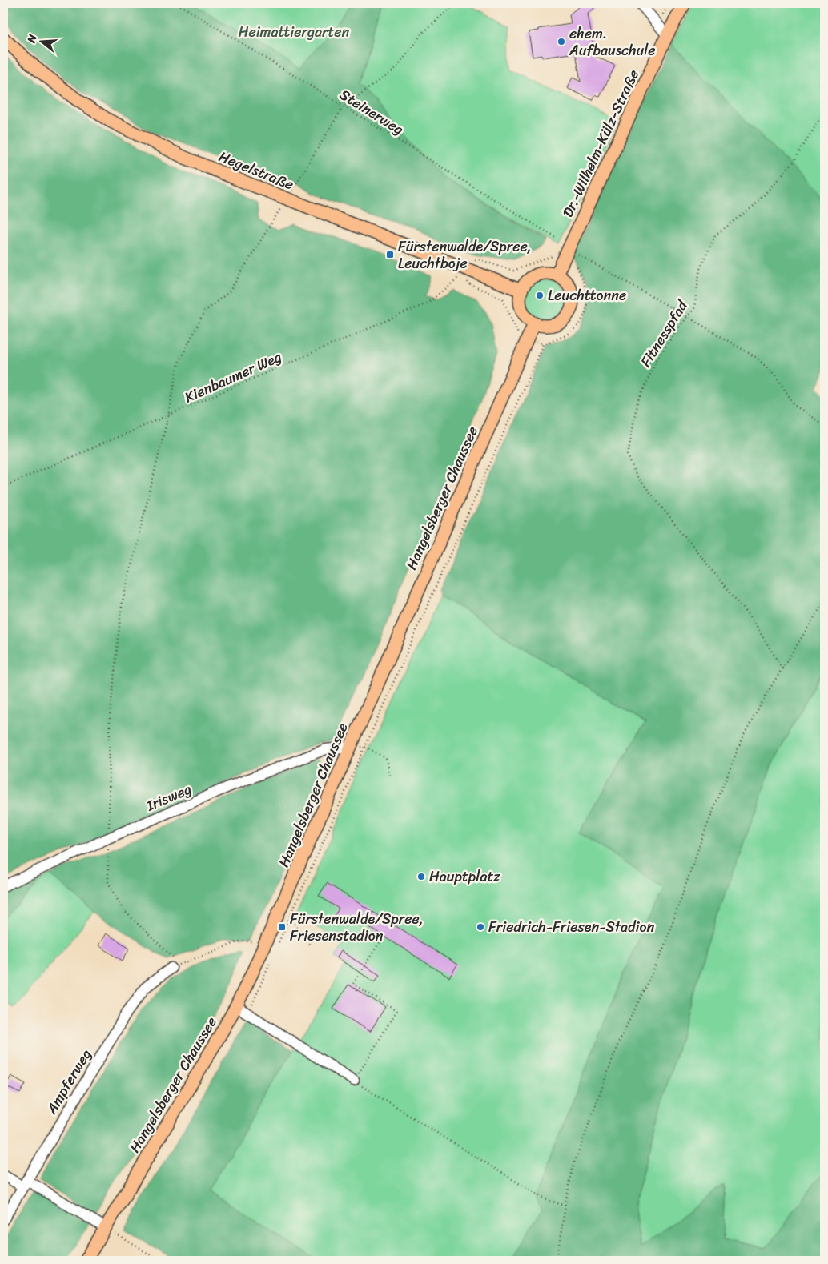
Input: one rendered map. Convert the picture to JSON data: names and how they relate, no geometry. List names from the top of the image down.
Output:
{
  "streets": {
    "main road": ["Dr.-Wilhelm-Külz-Straße", "Hegelstraße", "Hangelsberger Chaussee"],
    "street": ["Irisweg", "Ampferweg"],
    "path": ["Steinerweg", "Fitnesspfad", "Kienbaumer Weg"]
  },
  "crossings": [
    ["Dr.-Wilhelm-Külz-Straße", "Hegelstraße"],
    ["Dr.-Wilhelm-Külz-Straße", "Hangelsberger Chaussee"],
    ["Hegelstraße", "Kienbaumer Weg"],
    ["Hegelstraße", "Hangelsberger Chaussee"],
    ["Hangelsberger Chaussee", "Irisweg"]
  ],
  "parks": ["Heimattiergarten"],
  "places": {
    "other": [
      "ehem. Aufbauschule",
      "Leuchttonne",
      "Hauptplatz",
      "Friedrich-Friesen-Stadion"
    ],
    "transit": ["Fürstenwalde/Spree, Leuchtboje", "Fürstenwalde/Spree, Friesenstadion"]
  },
  "north": "left"
}
